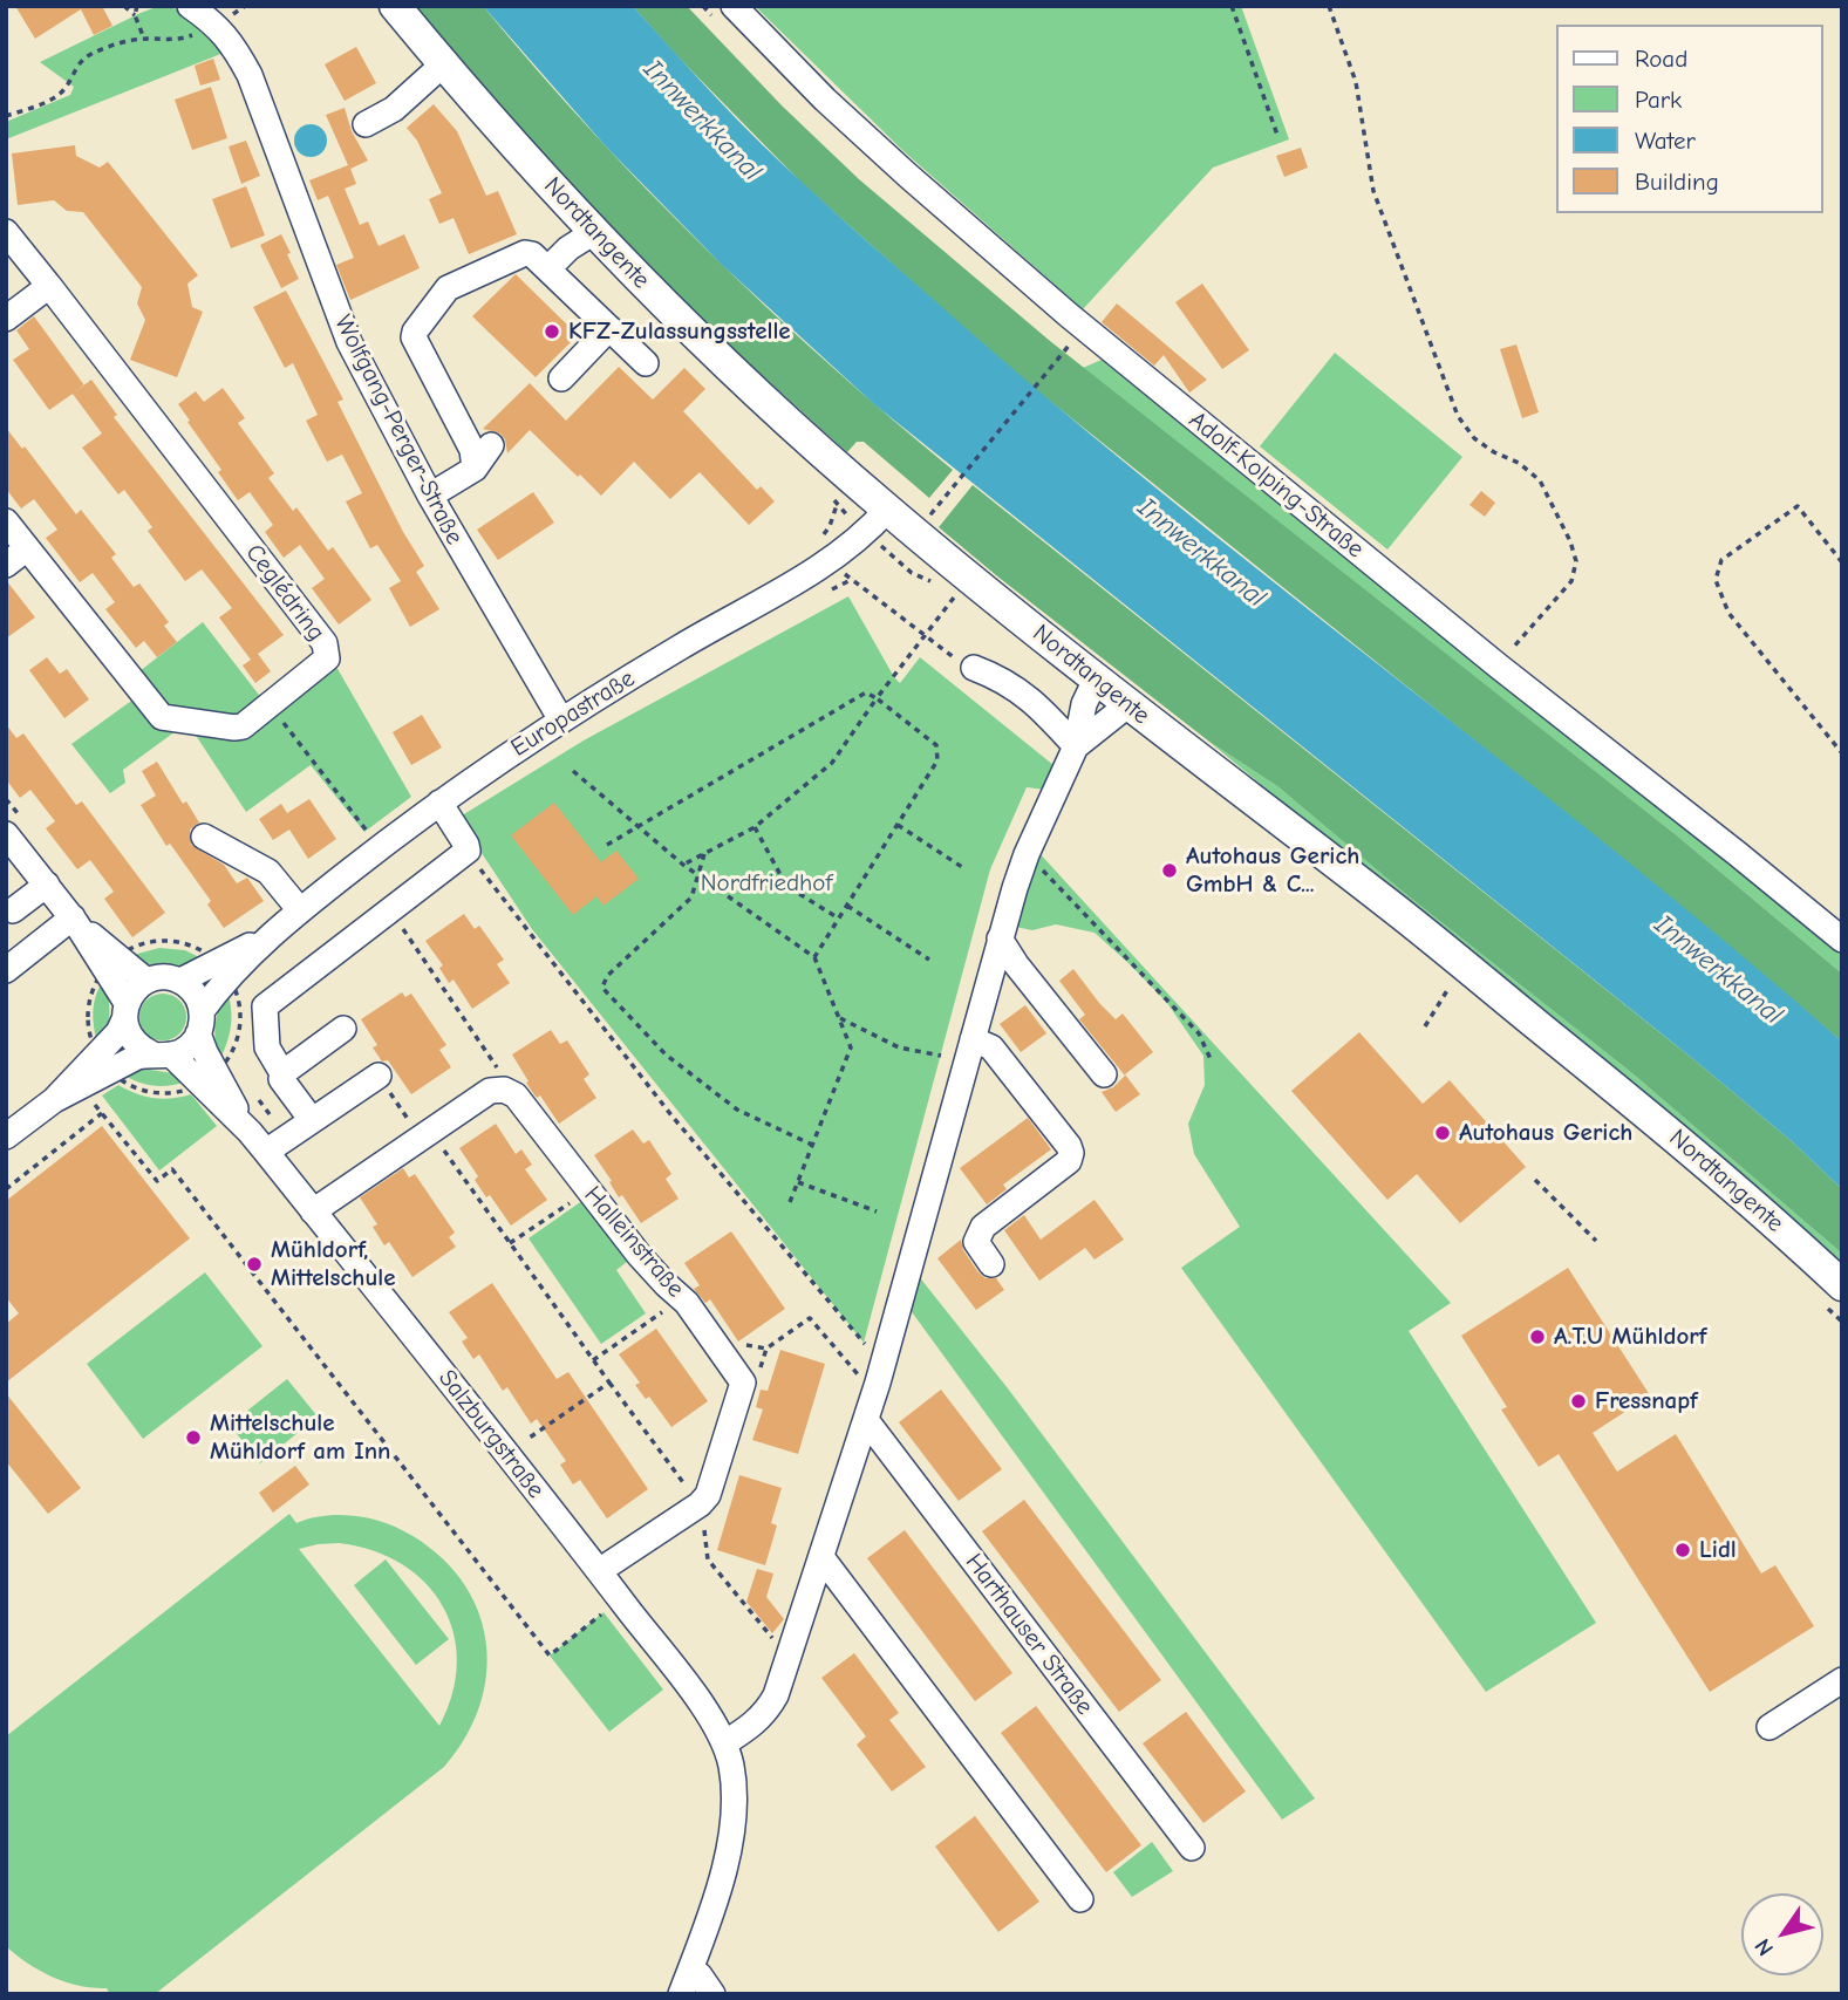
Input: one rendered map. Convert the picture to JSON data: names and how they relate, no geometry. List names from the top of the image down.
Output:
{
  "streets": {
    "main road": ["Nordtangente"],
    "street": [
      "Wolfgang-Perger-Straße",
      "Adolf-Kolping-Straße",
      "Ceglédring",
      "Europastraße",
      "Halleinstraße",
      "Salzburgstraße",
      "Harthauser Straße"
    ]
  },
  "crossings": [
    ["Nordtangente", "Europastraße"],
    ["Wolfgang-Perger-Straße", "Europastraße"],
    ["Europastraße", "Salzburgstraße"]
  ],
  "water": ["Innwerkkanal"],
  "parks": ["Nordfriedhof"],
  "places": [
    "KFZ-Zulassungsstelle",
    "Autohaus Gerich GmbH & C...",
    "Autohaus Gerich",
    "Mühldorf, Mittelschule",
    "A.T.U Mühldorf",
    "Fressnapf",
    "Mittelschule Mühldorf am Inn",
    "Lidl"
  ],
  "legend": [
    "Road",
    "Park",
    "Water",
    "Building"
  ],
  "north": "bottom left"
}
